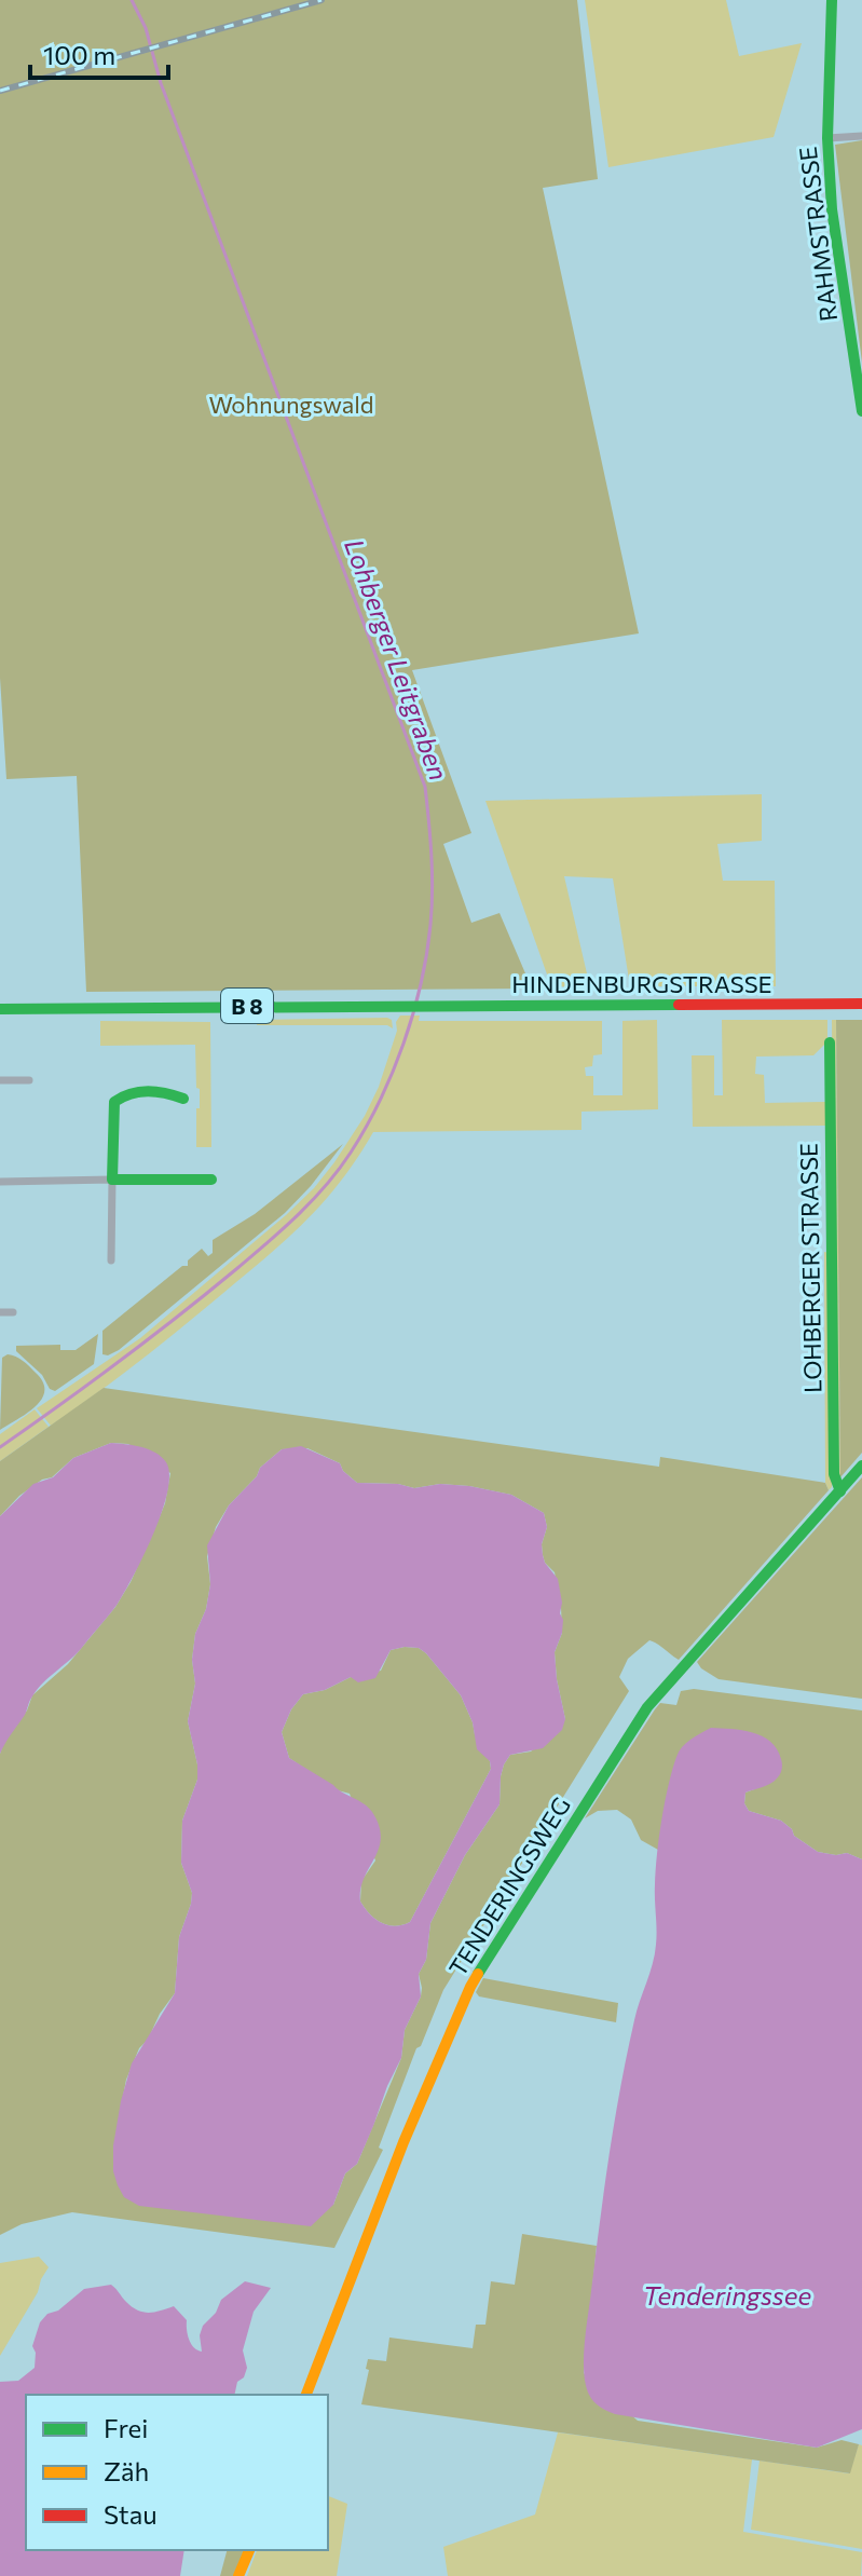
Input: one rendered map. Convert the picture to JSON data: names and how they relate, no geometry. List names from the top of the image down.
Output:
{
  "streets": {
    "street": [
      "RAHMSTRASSE",
      "HINDENBURGSTRASSE",
      "B 8",
      "LOHBERGER STRASSE",
      "TENDERINGSWEG"
    ]
  },
  "crossings": [
    ["LOHBERGER STRASSE", "TENDERINGSWEG"]
  ],
  "water": ["Lohberger Leitgraben", "Tenderingssee"],
  "parks": ["Wohnungswald"],
  "legend": ["Frei", "Zäh", "Stau"],
  "scale_bar": "100 m"
}
